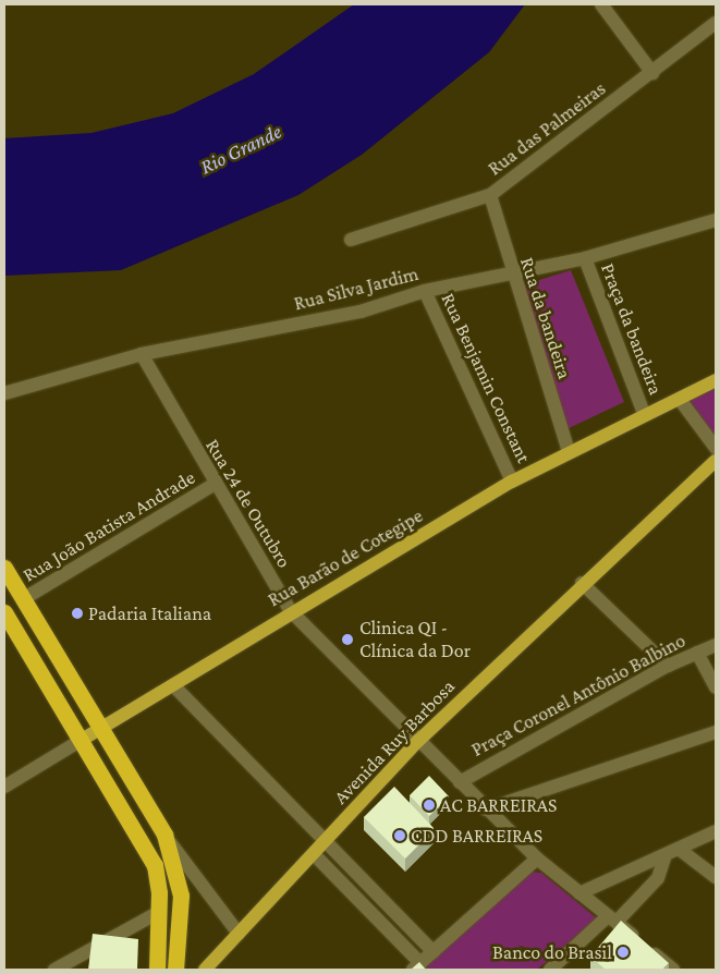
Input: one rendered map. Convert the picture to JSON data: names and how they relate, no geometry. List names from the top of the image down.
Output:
{
  "streets": {
    "main road": ["Rua Barão de Cotegipe", "Avenida Ruy Barbosa"],
    "street": [
      "Rua das Palmeiras",
      "Rua Silva Jardim",
      "Rua da bandeira",
      "Praça da bandeira",
      "Rua Benjamin Constant",
      "Rua 24 de Outubro",
      "Rua João Batista Andrade",
      "Praça Coronel Antônio Balbino"
    ]
  },
  "crossings": [
    ["Rua das Palmeiras", "Rua da bandeira"],
    ["Rua Silva Jardim", "Rua da bandeira"],
    ["Rua Silva Jardim", "Praça da bandeira"],
    ["Rua Silva Jardim", "Rua Benjamin Constant"],
    ["Rua Silva Jardim", "Rua 24 de Outubro"],
    ["Rua da bandeira", "Rua Barão de Cotegipe"],
    ["Praça da bandeira", "Rua Barão de Cotegipe"],
    ["Rua Benjamin Constant", "Rua Barão de Cotegipe"],
    ["Rua 24 de Outubro", "Rua João Batista Andrade"],
    ["Rua 24 de Outubro", "Rua Barão de Cotegipe"],
    ["Rua 24 de Outubro", "Praça Coronel Antônio Balbino"],
    ["Rua 24 de Outubro", "Avenida Ruy Barbosa"]
  ],
  "water": ["Rio Grande"],
  "places": [
    "Padaria Italiana",
    "Clinica QI - Clínica da Dor",
    "AC BARREIRAS",
    "CDD BARREIRAS",
    "Banco do Brasil"
  ]
}
